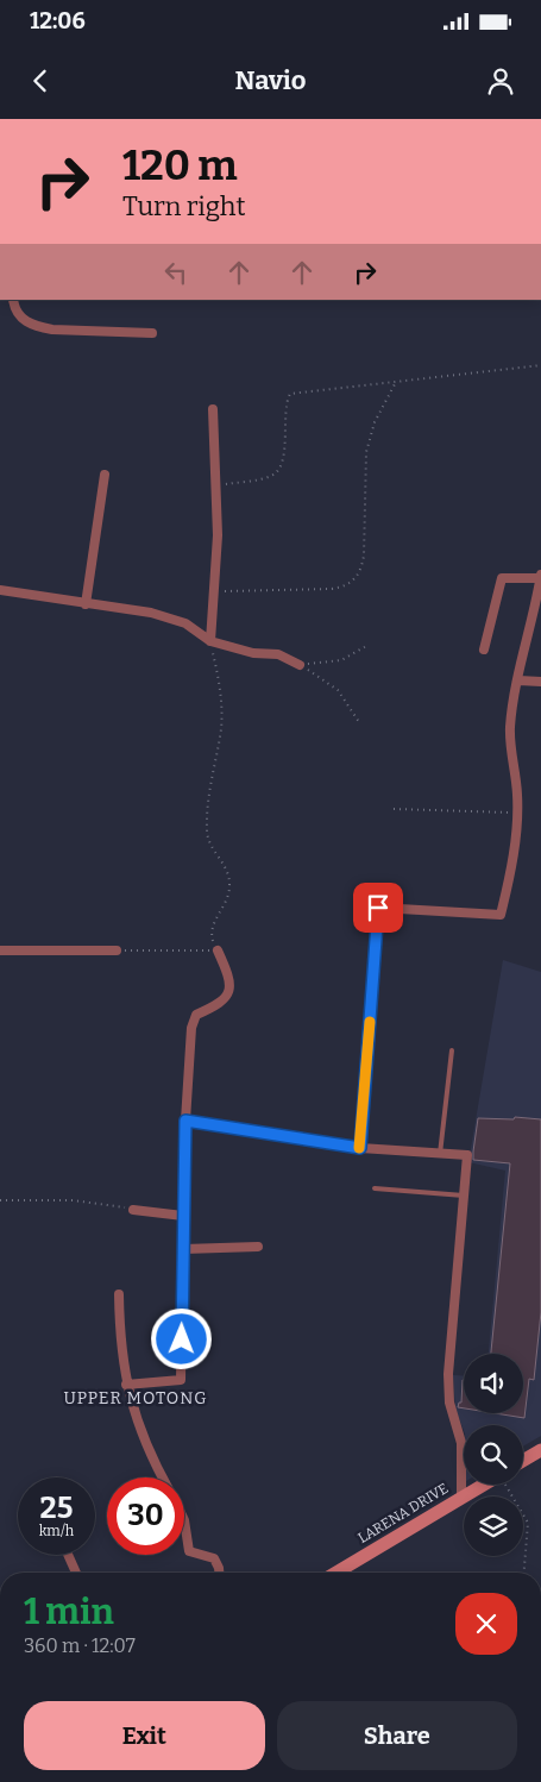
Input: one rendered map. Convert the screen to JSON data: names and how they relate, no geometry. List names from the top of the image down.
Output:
{
  "streets": {
    "main road": ["LARENA DRIVE"]
  },
  "districts": ["UPPER MOTONG"],
  "page": {
    "status": "12:06",
    "header": "Navio",
    "turn": ["120 m", "Turn right"],
    "speed": "25 km/h",
    "limit": "30",
    "heading": ["1 min", "360 m · 12:07"],
    "buttons": ["Exit", "Share"]
  }
}
